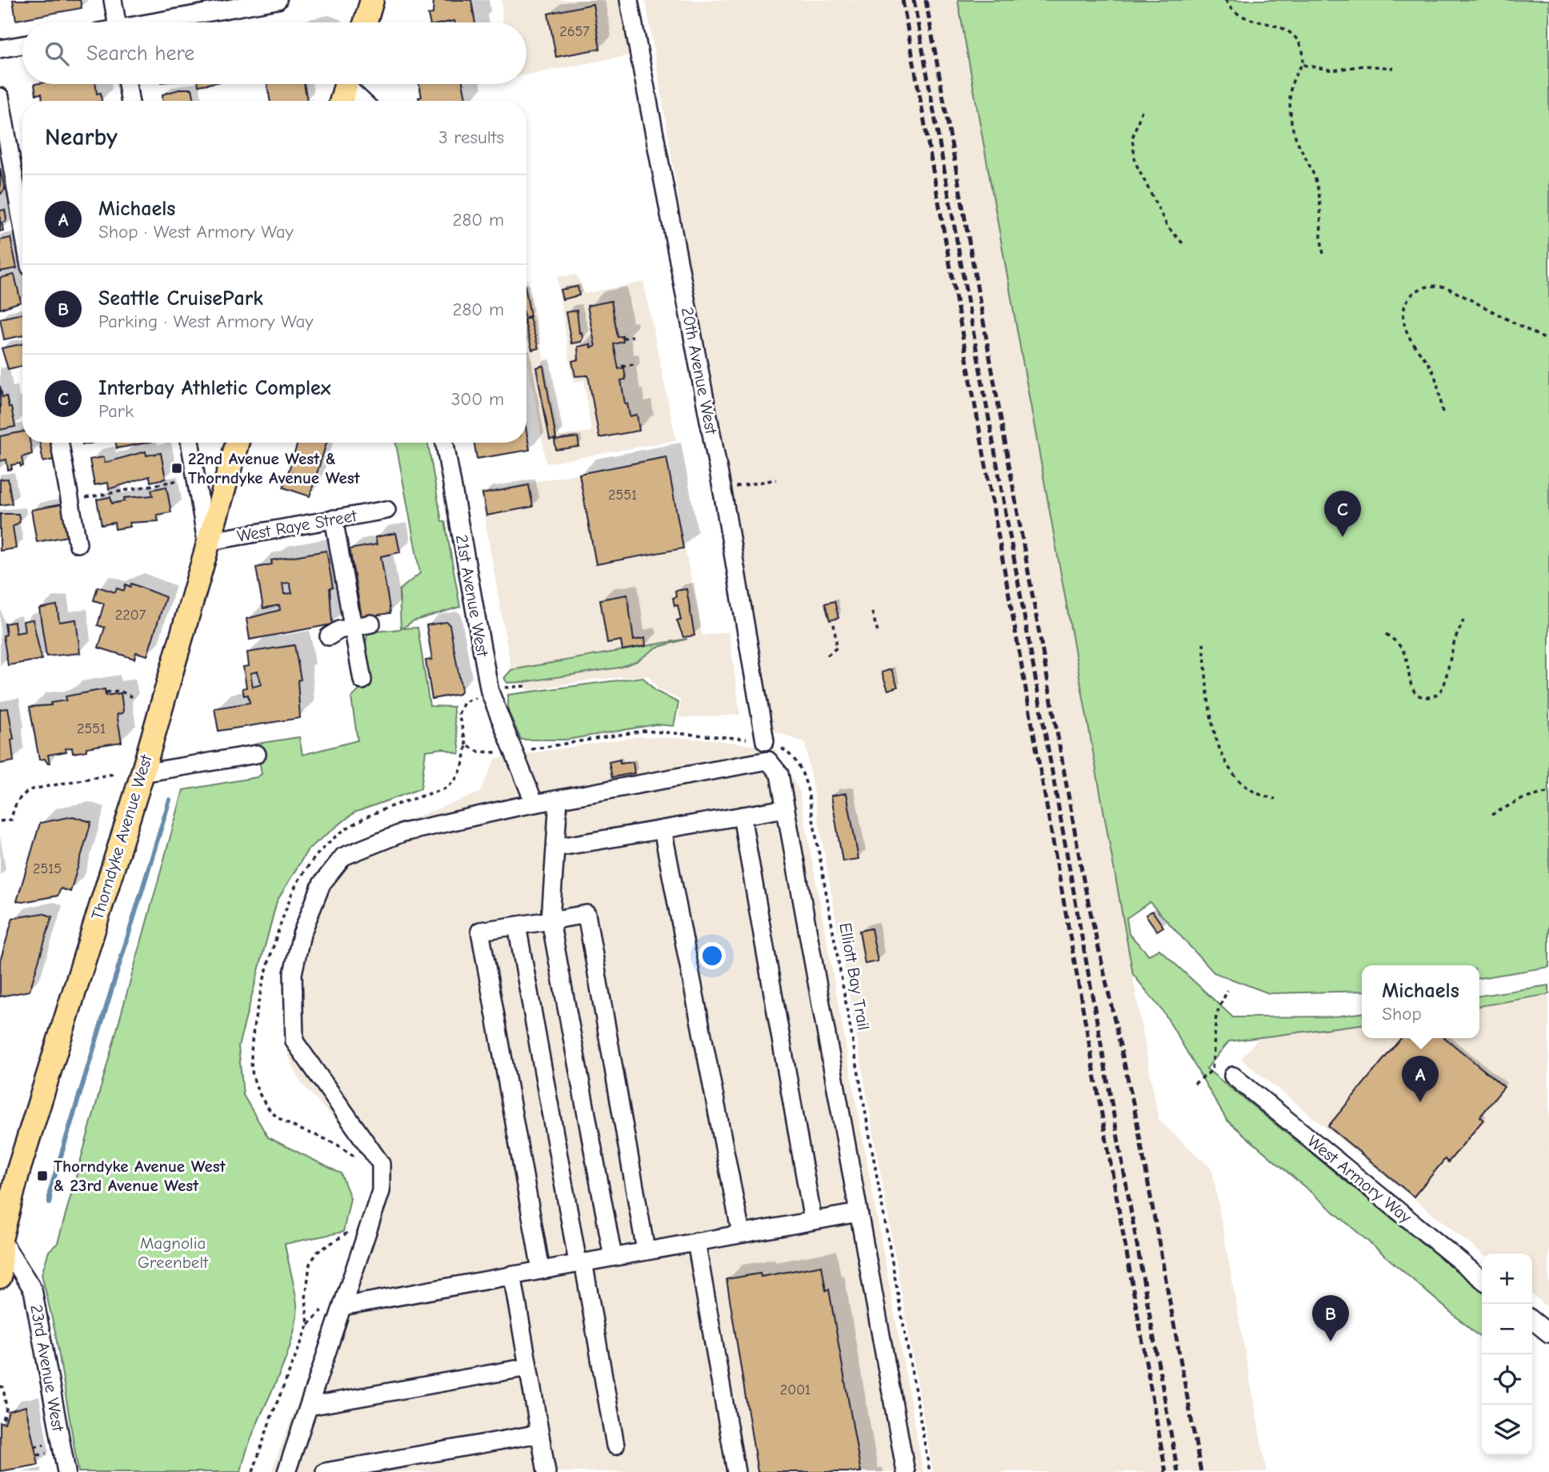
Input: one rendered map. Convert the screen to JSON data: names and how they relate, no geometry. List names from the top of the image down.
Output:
{
  "streets": {
    "main road": ["Thorndyke Avenue West"],
    "street": [
      "20th Avenue West",
      "West Raye Street",
      "21st Avenue West",
      "West Armory Way",
      "23rd Avenue West"
    ],
    "path": ["Elliott Bay Trail"]
  },
  "crossings": [
    ["20th Avenue West", "Elliott Bay Trail"],
    ["West Raye Street", "Thorndyke Avenue West"],
    ["21st Avenue West", "Elliott Bay Trail"],
    ["Thorndyke Avenue West", "23rd Avenue West"]
  ],
  "parks": ["Magnolia Greenbelt"],
  "places": {
    "transit": ["22nd Avenue West & Thorndyke Avenue West", "Thorndyke Avenue West & 23rd Avenue West"]
  },
  "house_numbers": [
    "2657",
    "2551",
    "2207",
    "2551",
    "2515",
    "2001"
  ],
  "page": {
    "search": "Search here",
    "heading": ["Nearby", "3 results"],
    "list": [
      {
        "mark": "A",
        "name": "Michaels",
        "note": "Shop · West Armory Way",
        "value": "280 m"
      },
      {
        "mark": "B",
        "name": "Seattle CruisePark",
        "note": "Parking · West Armory Way",
        "value": "280 m"
      },
      {
        "mark": "C",
        "name": "Interbay Athletic Complex",
        "note": "Park",
        "value": "300 m"
      }
    ],
    "pins": ["C", "A", "B"],
    "popup": ["Michaels", "Shop"],
    "map_buttons": ["+", "−"]
  }
}
